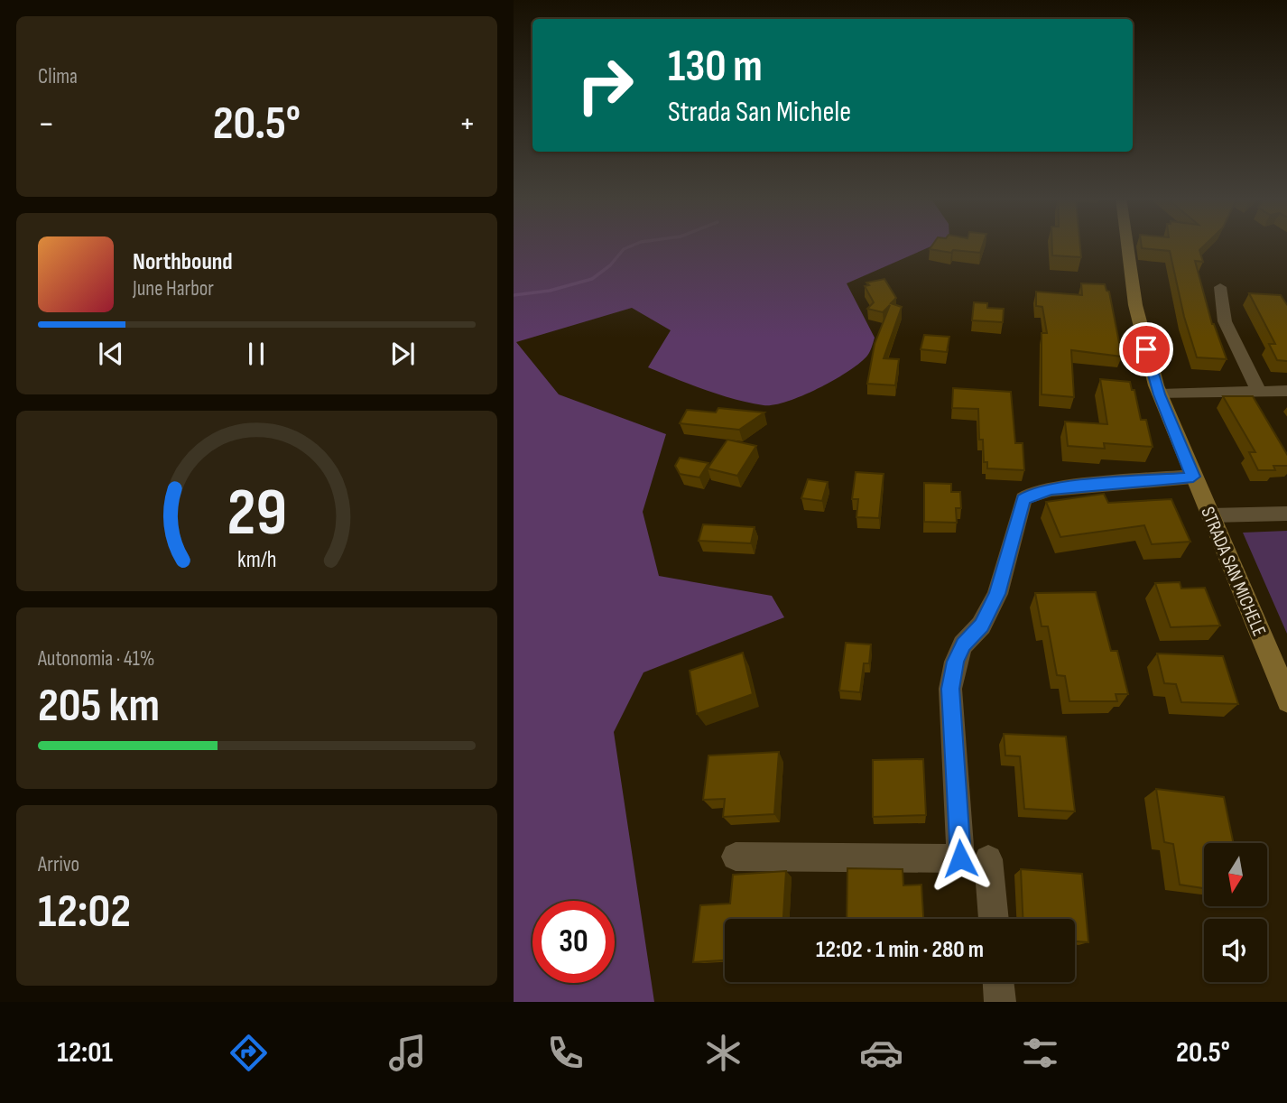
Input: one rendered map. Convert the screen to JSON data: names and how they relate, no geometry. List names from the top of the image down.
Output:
{
  "streets": {
    "street": ["STRADA SAN MICHELE"]
  },
  "north": "bottom",
  "page": {
    "tile": [
      "Clima",
      ["Autonomia · 41%", "205 km"],
      ["Arrivo", "12:02"]
    ],
    "turn": ["130 m", "Strada San Michele"],
    "heat": ["−", "20.5°", "+"],
    "song": ["Northbound", "June Harbor"],
    "limit": "30",
    "trip": "12:02 · 1 min · 280 m",
    "tabs": ["12:01", "20.5°"],
    "gauge": ["29", "km/h"]
  }
}
